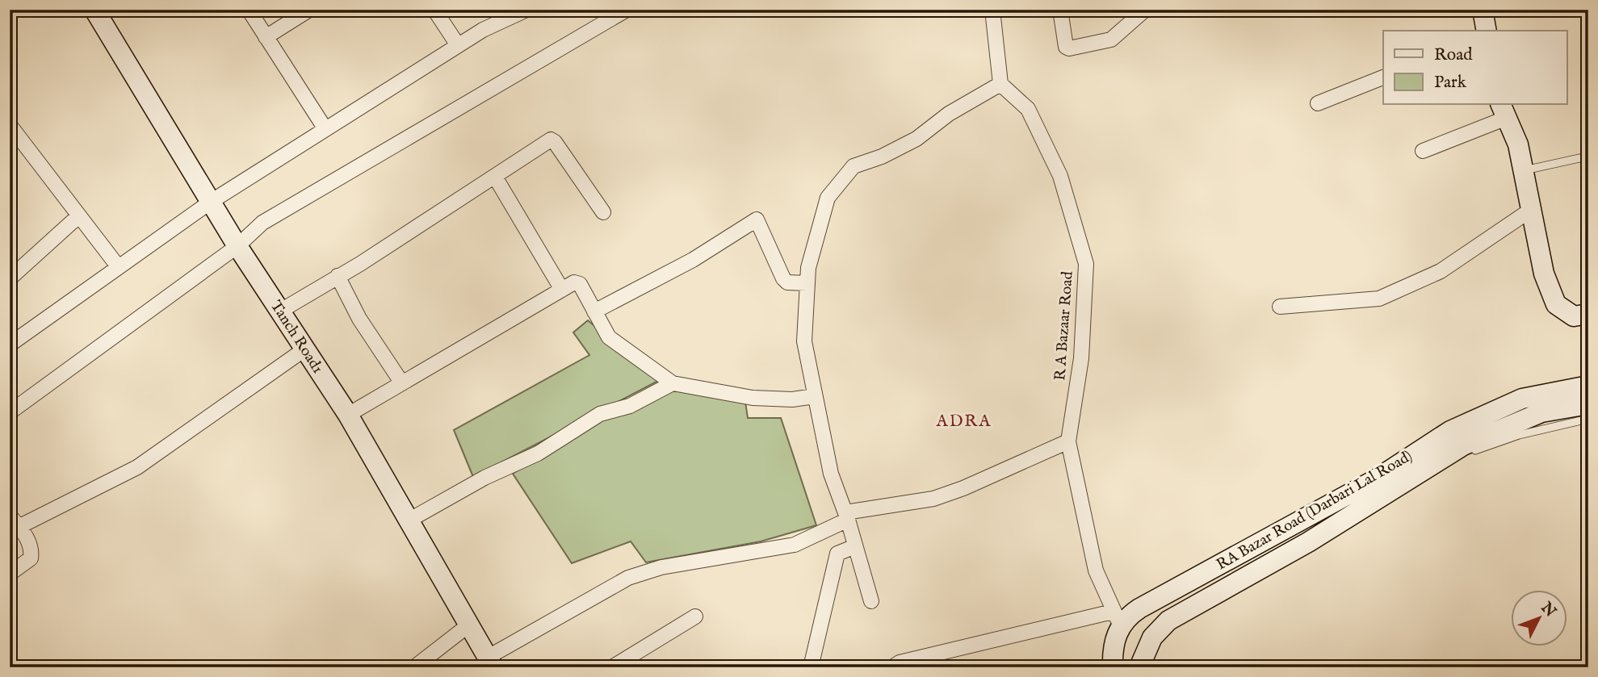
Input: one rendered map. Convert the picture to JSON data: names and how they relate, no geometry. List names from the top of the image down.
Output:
{
  "streets": {
    "main road": ["Tanch Road1", "RA Bazar Road (Darbari Lal Road)"],
    "street": ["R A Bazaar Road"]
  },
  "crossings": [
    ["R A Bazaar Road", "RA Bazar Road (Darbari Lal Road)"]
  ],
  "districts": ["ADRA"],
  "legend": ["Road", "Park"],
  "north": "top right"
}
